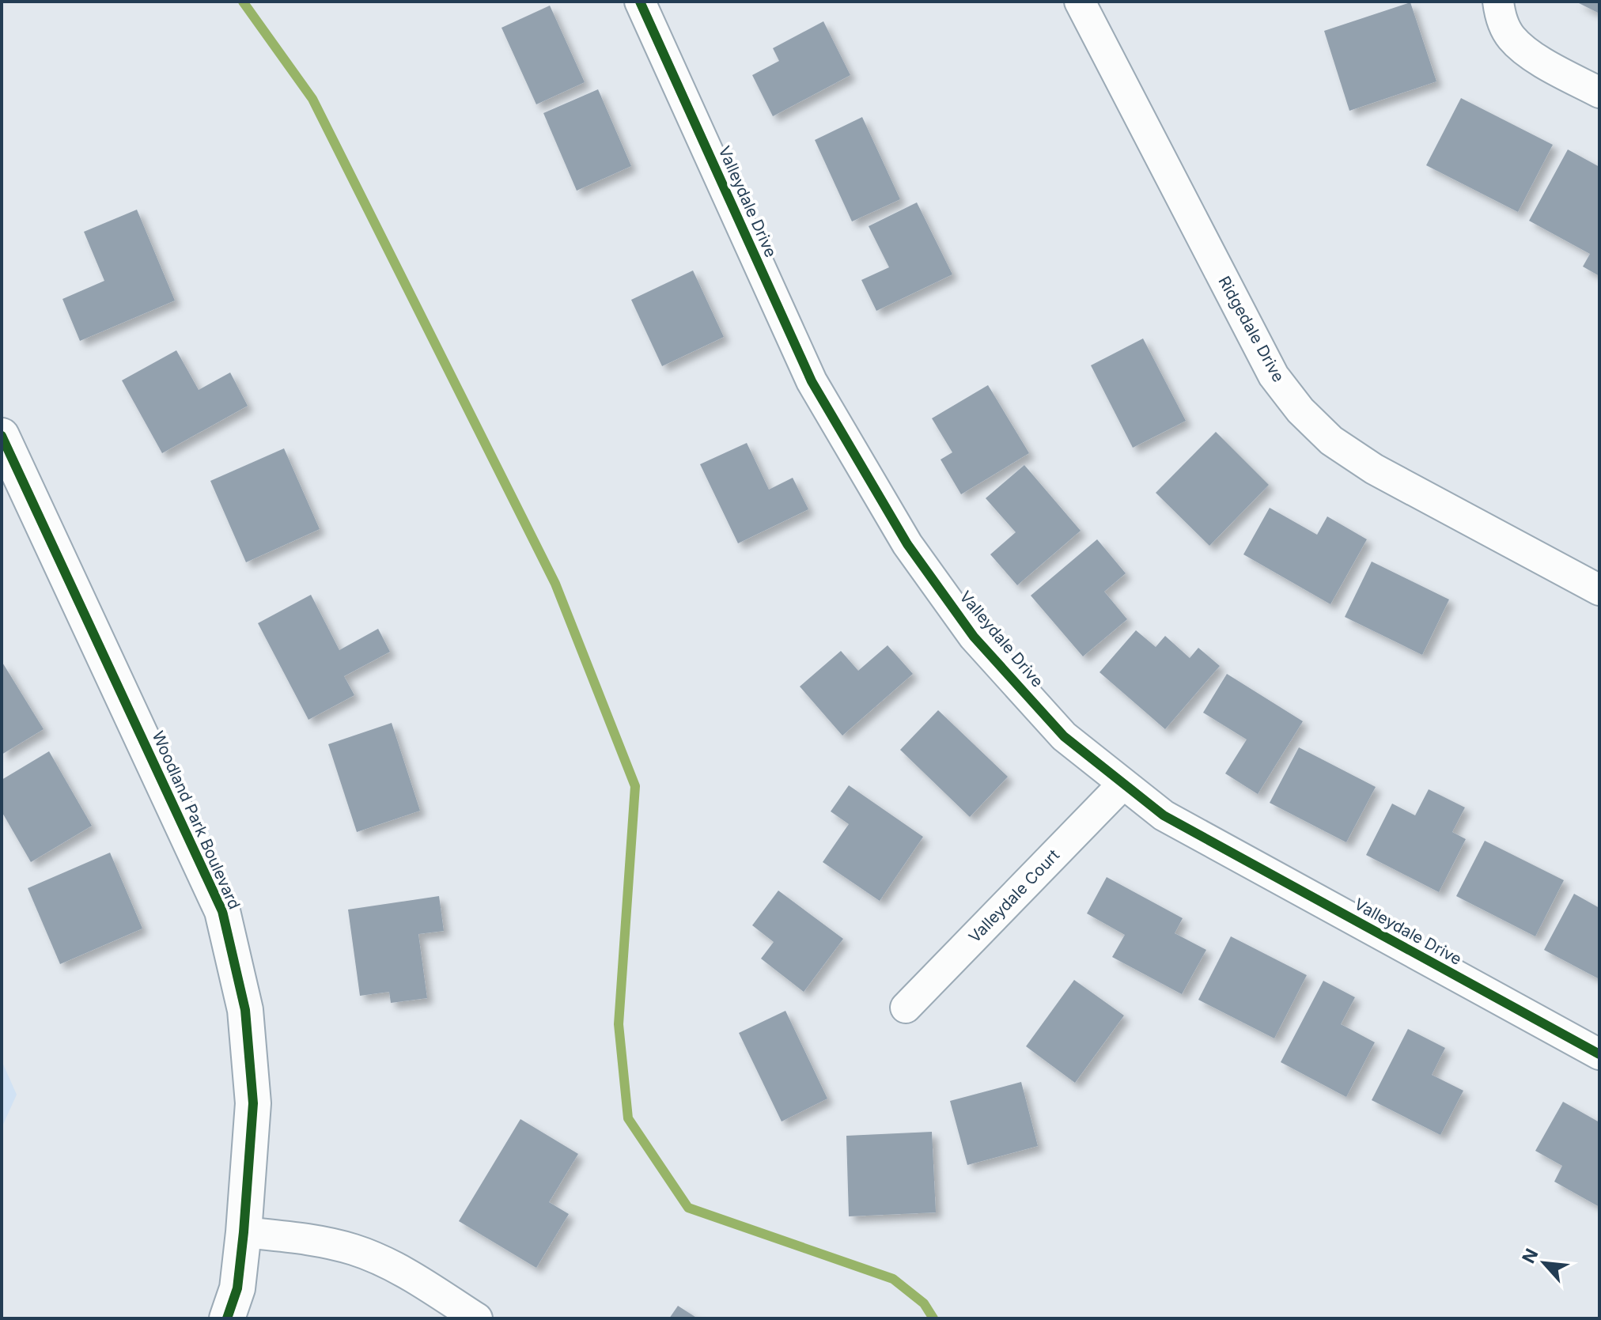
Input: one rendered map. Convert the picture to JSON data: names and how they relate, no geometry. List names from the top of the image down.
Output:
{
  "streets": {
    "street": [
      "Valleydale Drive",
      "Ridgedale Drive",
      "Woodland Park Boulevard",
      "Valleydale Court"
    ]
  },
  "crossings": [
    ["Valleydale Drive", "Valleydale Court"]
  ],
  "north": "top left"
}
